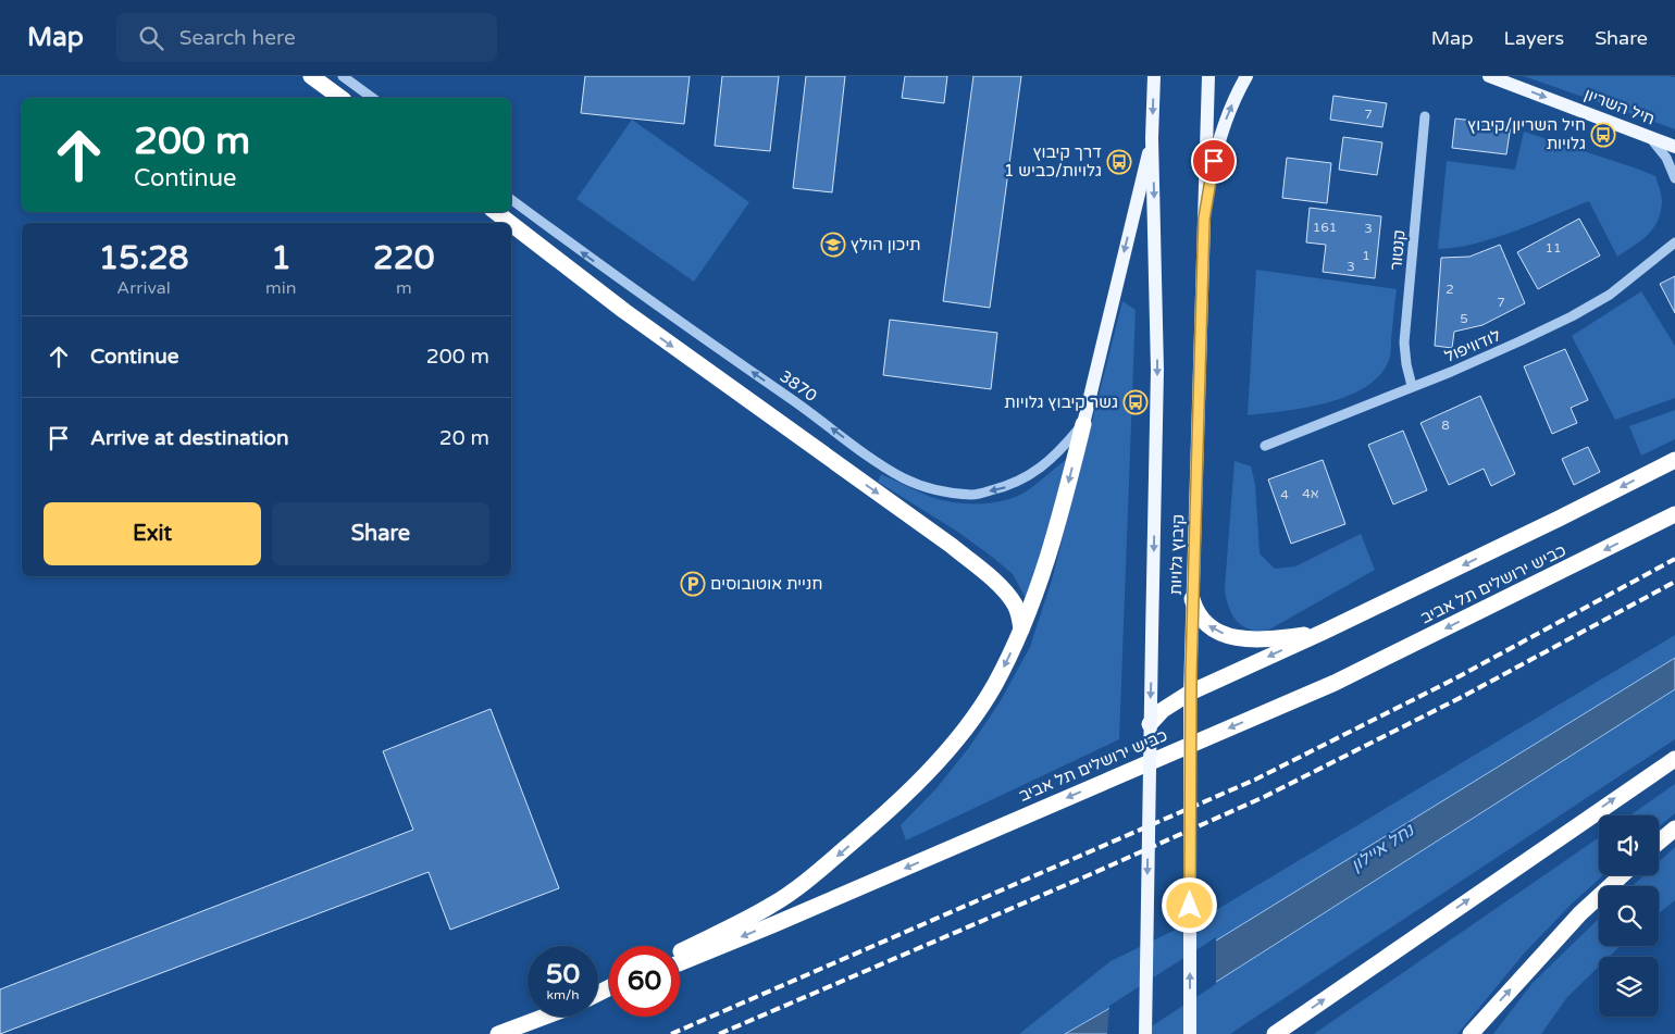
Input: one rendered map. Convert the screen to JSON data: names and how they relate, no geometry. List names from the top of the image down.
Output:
{
  "streets": {
    "highway": ["כביש ירושלים תל אביב"],
    "main road": ["חיל השריון", "קיבוץ גלויות"],
    "street": ["קנטור", "לודוויפול", "3870"]
  },
  "crossings": [
    ["קנטור", "לודוויפול"]
  ],
  "one_way": ["חיל השריון", "3870"],
  "water": ["נחל איילון"],
  "places": {
    "bus stop": ["חיל השריון/קיבוץ גלויות", "דרך קיבוץ גלויות/כביש 1", "גשר קיבוץ גלויות"],
    "school or university": ["תיכון הולץ"],
    "parking": ["חניית אוטובוסים"]
  },
  "house_numbers": [
    "7",
    "161",
    "3",
    "11",
    "1",
    "3",
    "2",
    "7",
    "5",
    "8",
    "4א",
    "4"
  ],
  "page": {
    "header": "Map",
    "search": "Search here",
    "nav": ["Map", "Layers", "Share"],
    "turn": ["200 m", "Continue"],
    "eta": [
      "15:28",
      "Arrival",
      "1",
      "min",
      "220",
      "m"
    ],
    "list": [
      {
        "name": "Continue",
        "value": "200 m"
      },
      {
        "name": "Arrive at destination",
        "value": "20 m"
      }
    ],
    "buttons": ["Exit", "Share"],
    "speed": "50 km/h",
    "limit": "60"
  }
}
